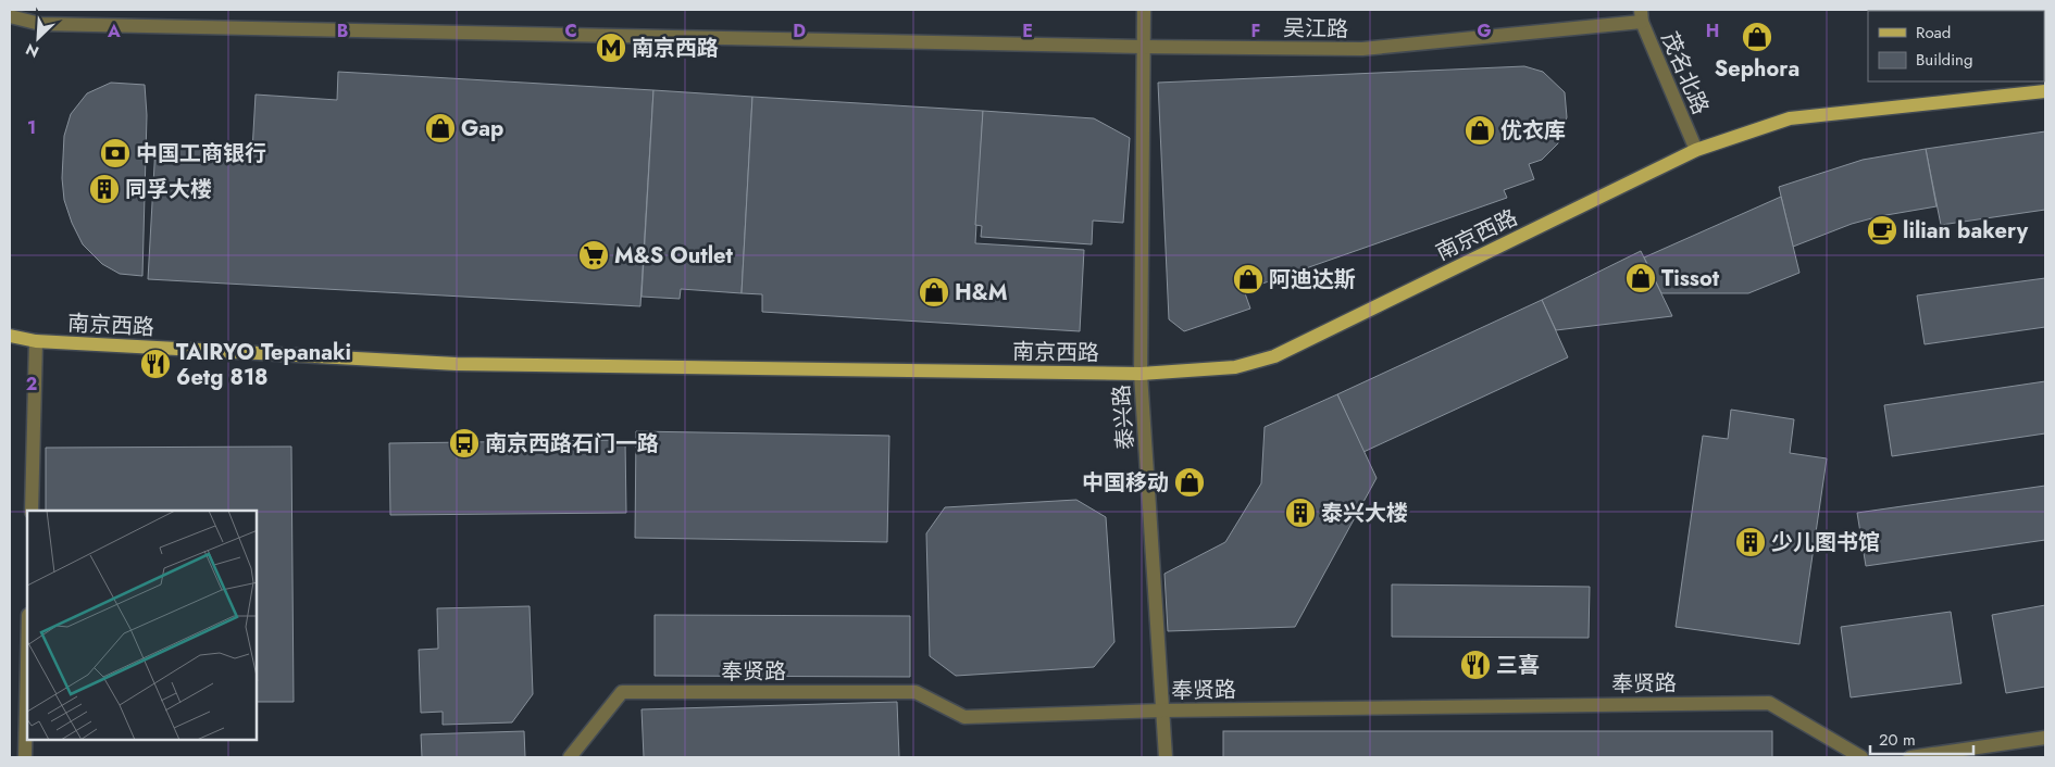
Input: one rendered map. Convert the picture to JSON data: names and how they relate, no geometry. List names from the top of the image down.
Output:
{
  "streets": {
    "main road": ["南京西路"],
    "street": [
      "吴江路",
      "茂名北路",
      "泰兴路",
      "奉贤路"
    ]
  },
  "crossings": [
    ["吴江路", "茂名北路"],
    ["吴江路", "泰兴路"],
    ["茂名北路", "南京西路"],
    ["南京西路", "泰兴路"],
    ["泰兴路", "奉贤路"]
  ],
  "places": {
    "shop": [
      "Sephora",
      "Gap",
      "优衣库",
      "Tissot",
      "阿迪达斯",
      "H&M",
      "中国移动"
    ],
    "metro station": ["南京西路"],
    "bank": ["中国工商银行"],
    "building": ["同孚大楼", "泰兴大楼", "少儿图书馆"],
    "cafe": ["lilian bakery"],
    "supermarket": ["M&S Outlet"],
    "restaurant": ["TAIRYO Tepanaki 6etg 818", "三喜"],
    "bus stop": ["南京西路石门一路"]
  },
  "legend": ["Road", "Building"],
  "scale_bar": "20 m",
  "north": "bottom left",
  "grid": {
    "columns": [
      "A",
      "B",
      "C",
      "D",
      "E",
      "F",
      "G",
      "H"
    ],
    "rows": ["1", "2"]
  }
}
